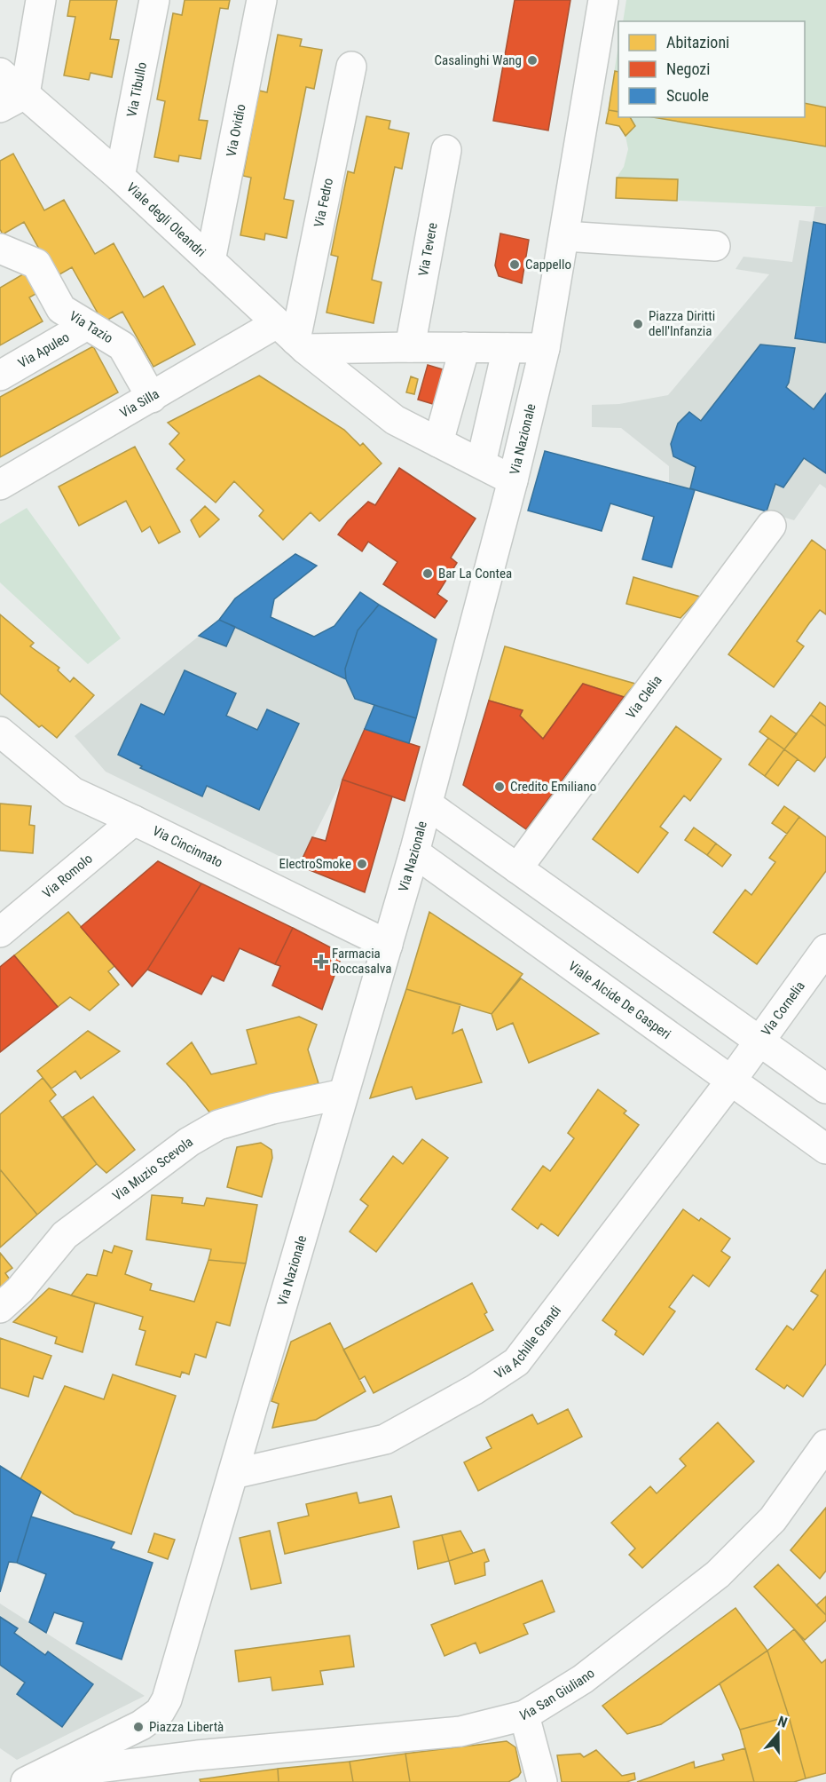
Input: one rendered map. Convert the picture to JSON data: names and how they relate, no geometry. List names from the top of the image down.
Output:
{
  "streets": {
    "street": [
      "Via Tibullo",
      "Via Ovidio",
      "Via Fedro",
      "Viale degli Oleandri",
      "Via Tevere",
      "Via Tazio",
      "Via Apuleo",
      "Via Silla",
      "Via Nazionale",
      "Via Clelia",
      "Via Cincinnato",
      "Via Romolo",
      "Viale Alcide De Gasperi",
      "Via Cornelia",
      "Via Muzio Scevola",
      "Via Achille Grandi",
      "Via San Giuliano"
    ]
  },
  "crossings": [
    ["Via Tibullo", "Viale degli Oleandri"],
    ["Via Ovidio", "Viale degli Oleandri"],
    ["Via Fedro", "Viale degli Oleandri"],
    ["Via Fedro", "Via Silla"],
    ["Viale degli Oleandri", "Via Silla"],
    ["Viale degli Oleandri", "Via Nazionale"],
    ["Via Tazio", "Via Apuleo"],
    ["Via Tazio", "Via Silla"],
    ["Via Nazionale", "Via Cincinnato"],
    ["Via Nazionale", "Viale Alcide De Gasperi"],
    ["Via Nazionale", "Via Muzio Scevola"],
    ["Via Nazionale", "Via Achille Grandi"],
    ["Via Nazionale", "Via San Giuliano"],
    ["Via Cincinnato", "Via Romolo"],
    ["Viale Alcide De Gasperi", "Via Cornelia"],
    ["Viale Alcide De Gasperi", "Via Achille Grandi"],
    ["Via Cornelia", "Via Achille Grandi"]
  ],
  "places": {
    "other": [
      "Casalinghi Wang",
      "Cappello",
      "Piazza Diritti dell'Infanzia",
      "Bar La Contea",
      "Credito Emiliano",
      "ElectroSmoke",
      "Piazza Libertà"
    ],
    "health": ["Farmacia Roccasalva"]
  },
  "legend": ["Abitazioni", "Negozi", "Scuole"],
  "north": "top"
}
